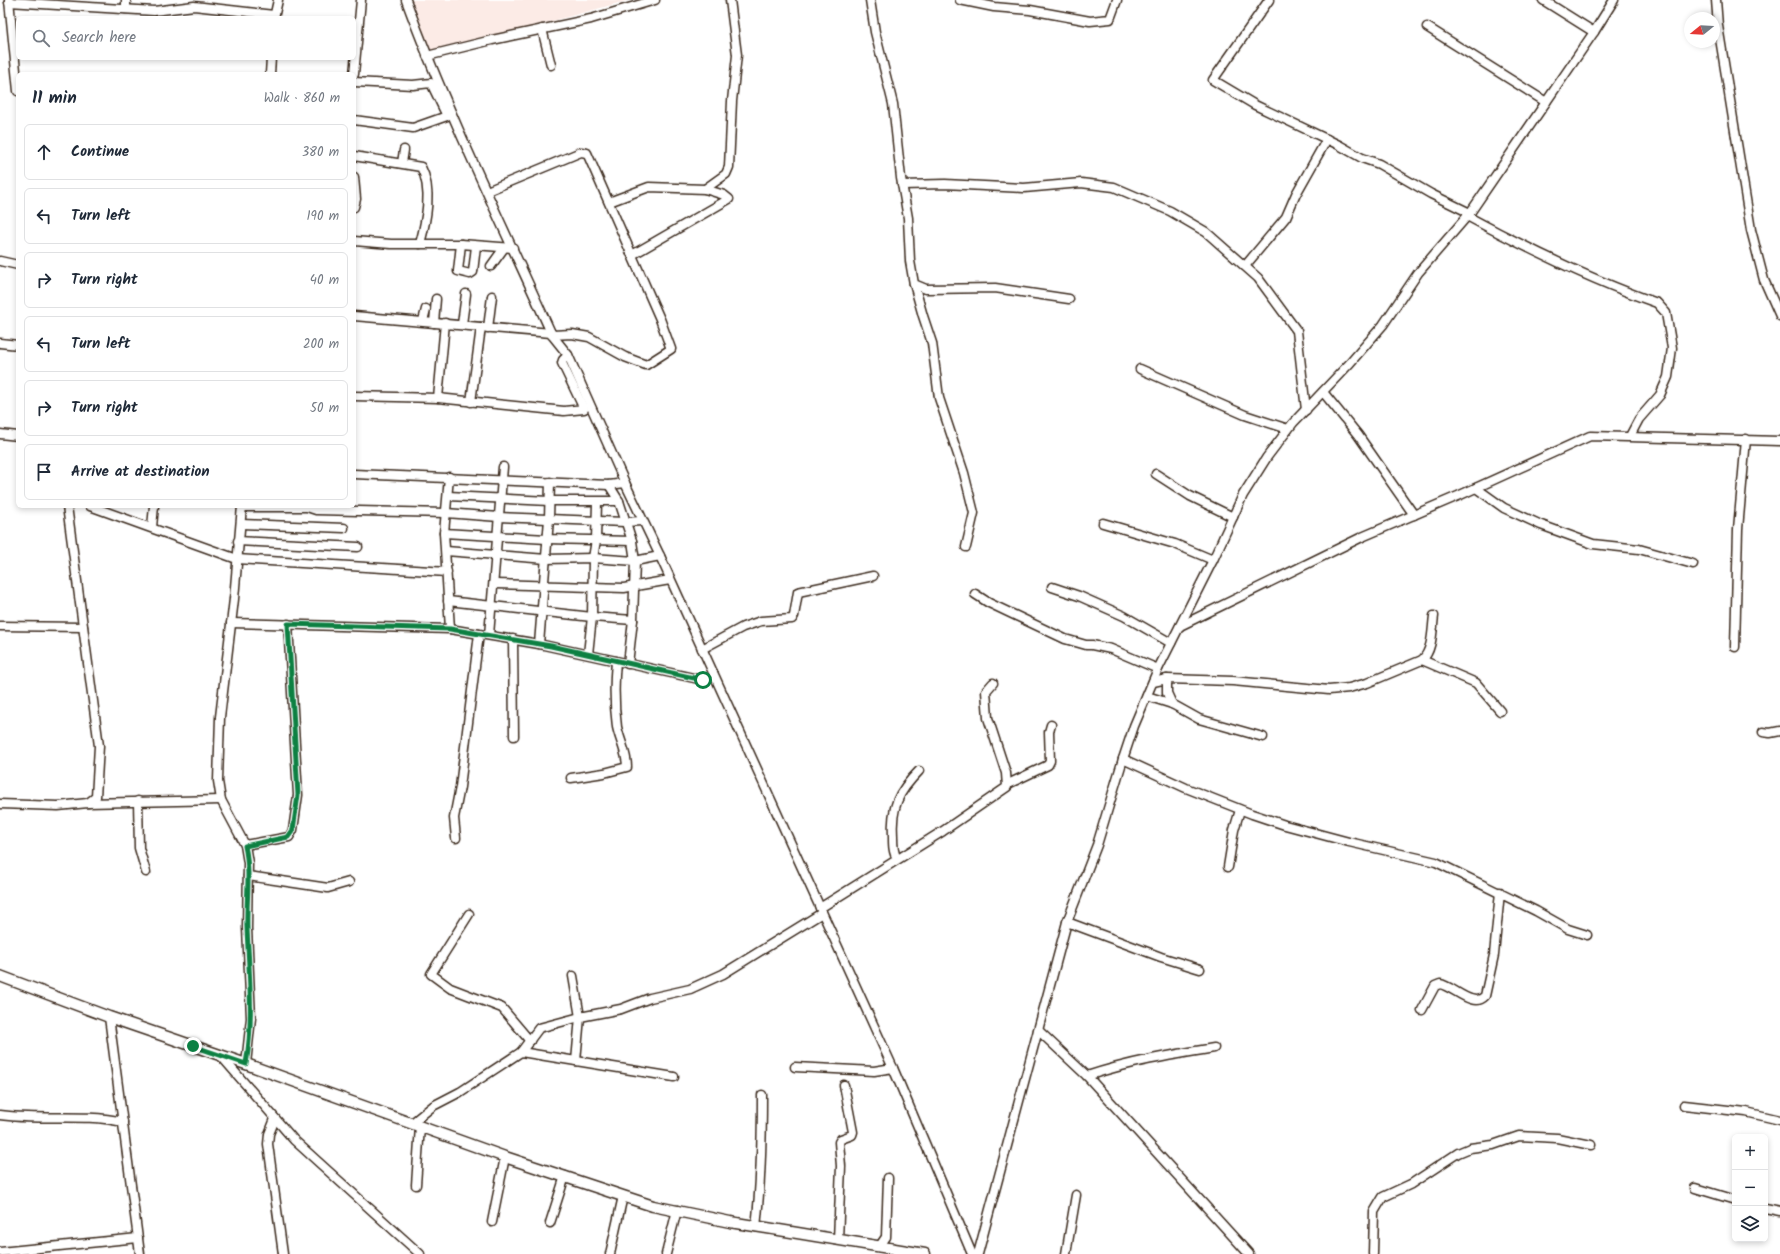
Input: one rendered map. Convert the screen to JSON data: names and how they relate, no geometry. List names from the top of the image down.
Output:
{
  "north": "left",
  "page": {
    "search": "Search here",
    "heading": ["11 min", "Walk · 860 m"],
    "list": [
      ["Continue", "380 m"],
      ["Turn left", "190 m"],
      ["Turn right", "40 m"],
      ["Turn left", "200 m"],
      ["Turn right", "50 m"],
      "Arrive at destination"
    ],
    "map_buttons": ["+", "−"]
  }
}
